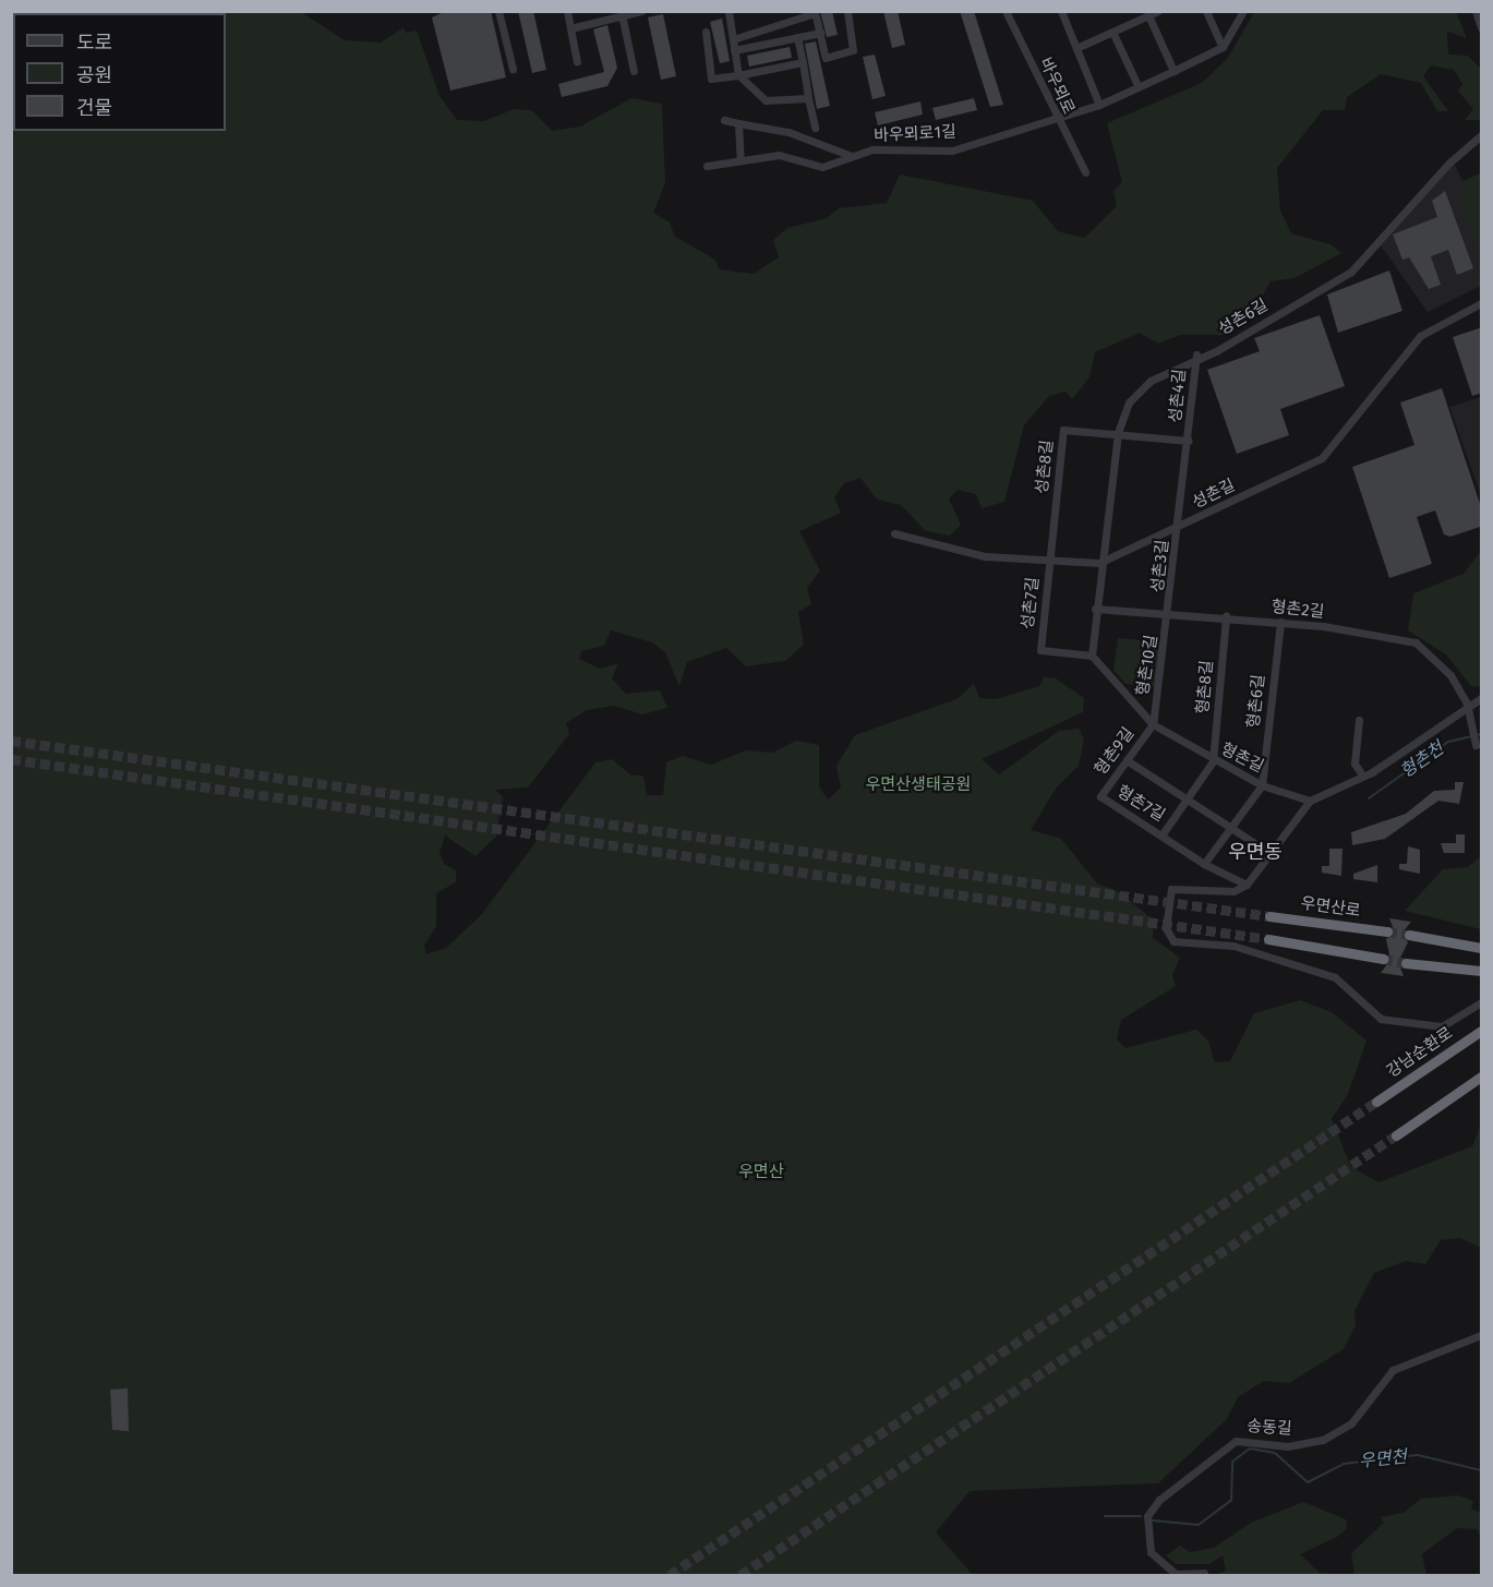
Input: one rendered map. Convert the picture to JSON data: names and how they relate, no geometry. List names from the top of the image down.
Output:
{
  "streets": {
    "highway": ["우면산로", "강남순환로"],
    "street": [
      "바우뫼로",
      "바우뫼로1길",
      "성촌6길",
      "성촌4길",
      "성촌8길",
      "성촌길",
      "성촌3길",
      "성촌7길",
      "형촌2길",
      "형촌10길",
      "형촌8길",
      "형촌6길",
      "형촌9길",
      "형촌길",
      "형촌7길",
      "송동길"
    ]
  },
  "crossings": [
    ["바우뫼로", "바우뫼로1길"],
    ["성촌6길", "성촌4길"],
    ["성촌6길", "성촌8길"],
    ["성촌6길", "성촌길"],
    ["성촌4길", "성촌8길"],
    ["성촌4길", "성촌길"],
    ["성촌4길", "성촌3길"],
    ["성촌8길", "성촌길"],
    ["성촌8길", "성촌7길"],
    ["성촌길", "성촌3길"],
    ["성촌길", "성촌7길"],
    ["성촌3길", "형촌2길"],
    ["성촌3길", "형촌10길"],
    ["성촌7길", "형촌길"],
    ["형촌2길", "형촌10길"],
    ["형촌2길", "형촌8길"],
    ["형촌2길", "형촌6길"],
    ["형촌10길", "형촌9길"],
    ["형촌10길", "형촌길"],
    ["형촌8길", "형촌길"],
    ["형촌8길", "형촌7길"],
    ["형촌6길", "형촌길"],
    ["형촌9길", "형촌길"],
    ["형촌9길", "형촌7길"],
    ["형촌길", "형촌7길"]
  ],
  "districts": ["우면동"],
  "water": ["형촌천", "우면천"],
  "parks": ["우면산생태공원", "우면산"],
  "legend": ["도로", "공원", "건물"]
}
